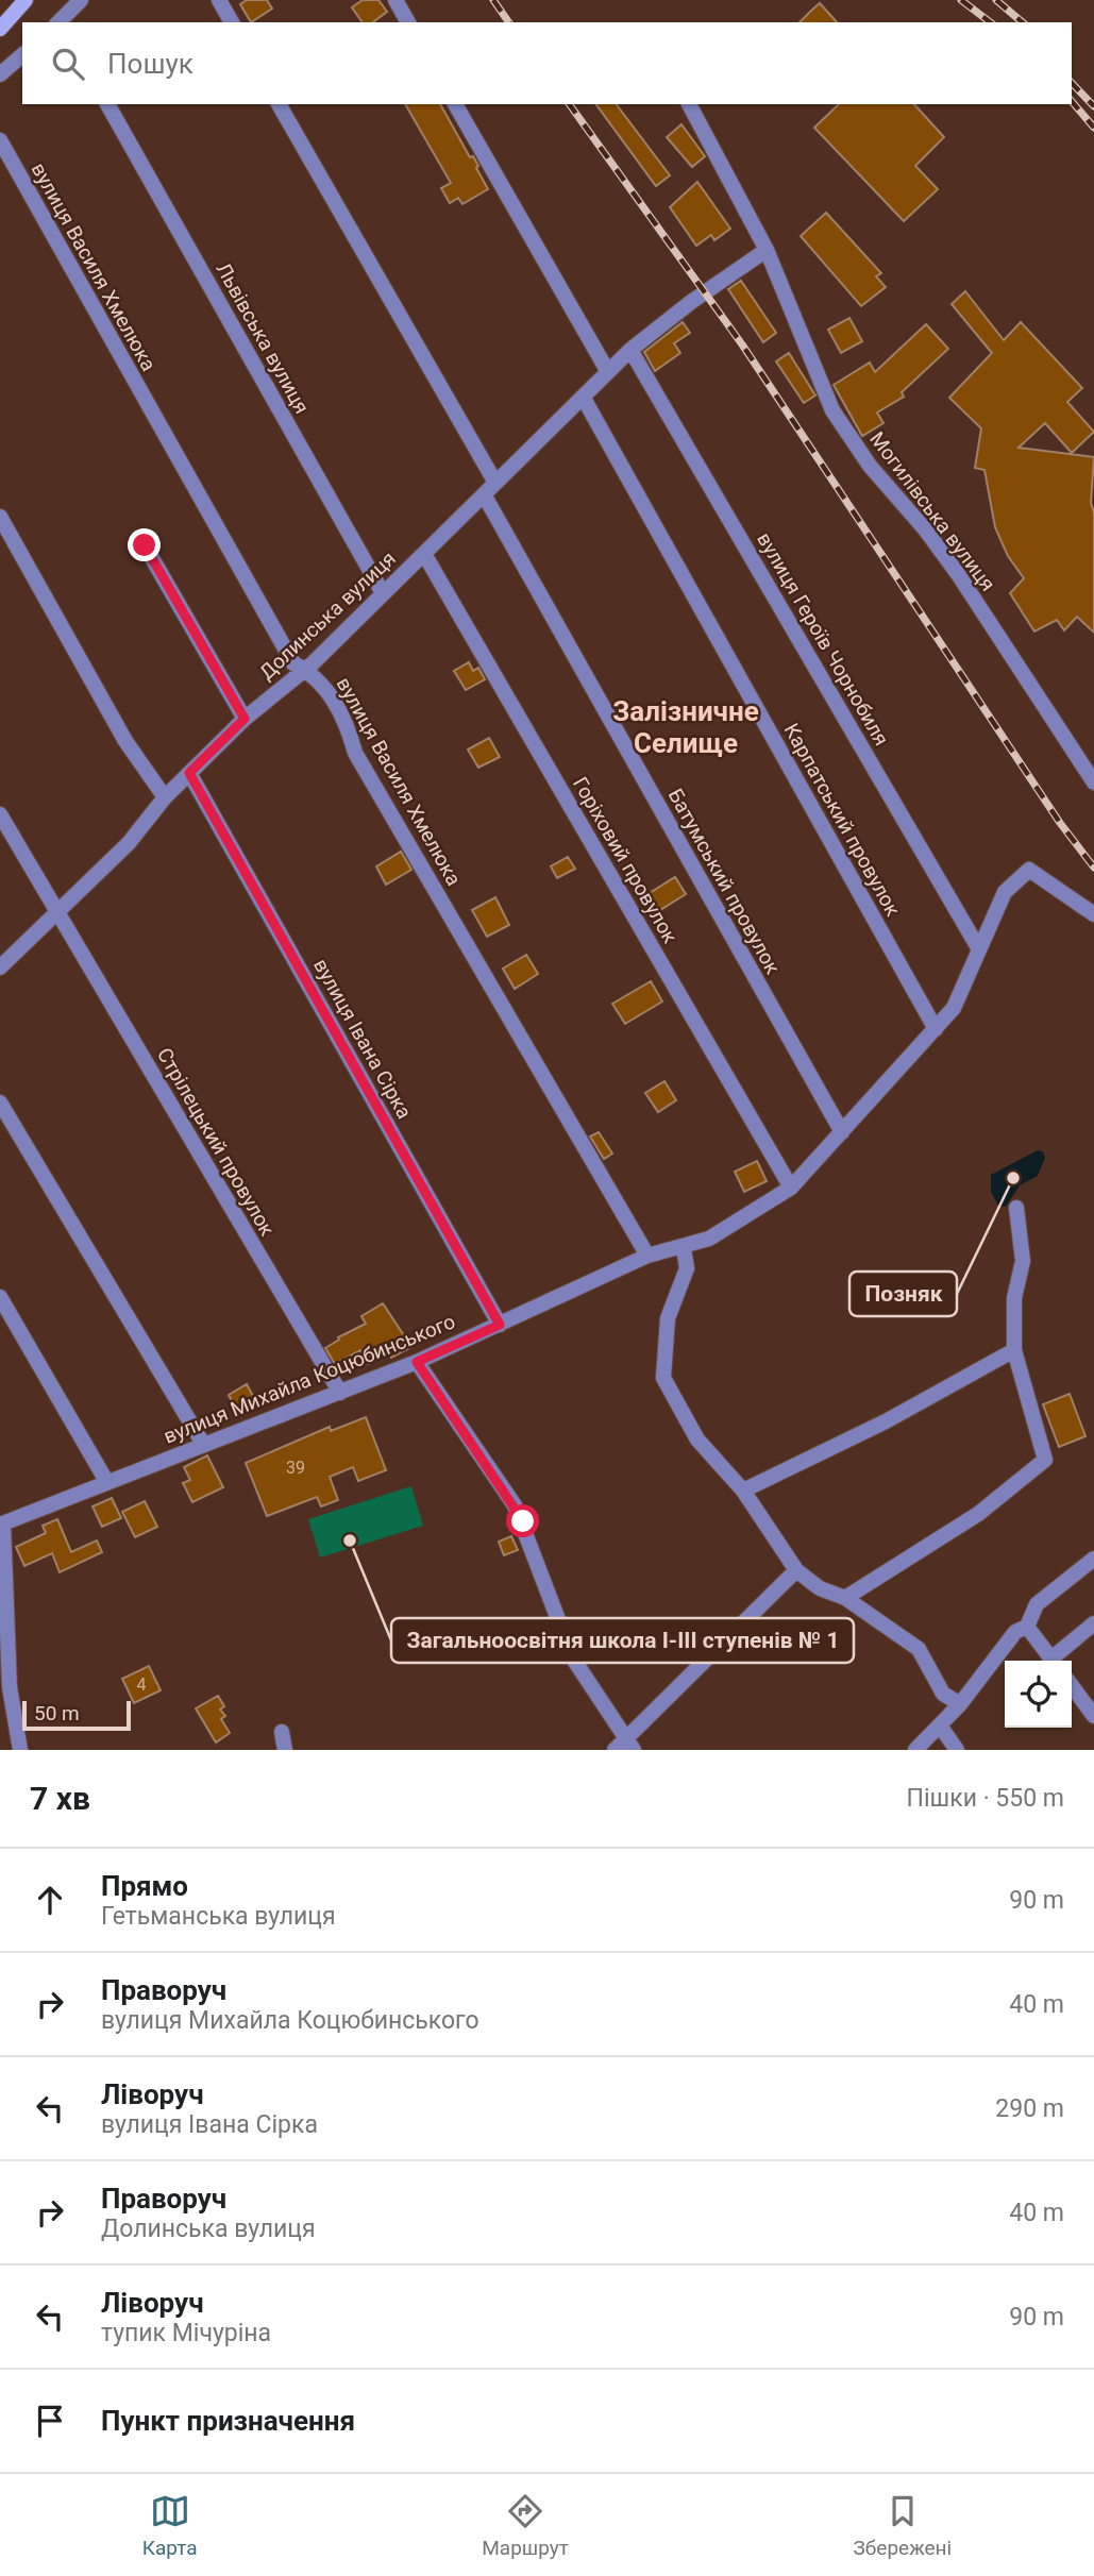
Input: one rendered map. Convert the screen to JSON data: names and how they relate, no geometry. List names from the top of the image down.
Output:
{
  "streets": {
    "street": [
      "вулиця Василя Хмелюка",
      "Львівська вулиця",
      "Могилівська вулиця",
      "Долинська вулиця",
      "вулиця Героїв Чорнобиля",
      "Карпатський провулок",
      "Горіховий провулок",
      "Батумський провулок",
      "вулиця Івана Сірка",
      "Стрілецький провулок",
      "вулиця Михайла Коцюбинського"
    ]
  },
  "crossings": [
    ["вулиця Василя Хмелюка", "Долинська вулиця"],
    ["вулиця Василя Хмелюка", "вулиця Михайла Коцюбинського"],
    ["Львівська вулиця", "Долинська вулиця"],
    ["Могилівська вулиця", "Долинська вулиця"],
    ["Долинська вулиця", "вулиця Героїв Чорнобиля"],
    ["Долинська вулиця", "Карпатський провулок"],
    ["Долинська вулиця", "Горіховий провулок"],
    ["Долинська вулиця", "Батумський провулок"],
    ["Долинська вулиця", "вулиця Івана Сірка"],
    ["Долинська вулиця", "Стрілецький провулок"],
    ["вулиця Героїв Чорнобиля", "вулиця Михайла Коцюбинського"],
    ["Карпатський провулок", "вулиця Михайла Коцюбинського"],
    ["Горіховий провулок", "вулиця Михайла Коцюбинського"],
    ["Батумський провулок", "вулиця Михайла Коцюбинського"],
    ["вулиця Івана Сірка", "вулиця Михайла Коцюбинського"],
    ["Стрілецький провулок", "вулиця Михайла Коцюбинського"]
  ],
  "districts": ["Залізничне Селище"],
  "places": ["Позняк", "Загальноосвітня школа І-ІІІ ступенів № 1"],
  "house_numbers": ["39", "4"],
  "scale_bar": "50 m",
  "page": {
    "search": "Пошук",
    "scale": "50 m",
    "heading": ["7 хв", "Пішки · 550 m"],
    "list": [
      ["Прямо", "Гетьманська вулиця", "90 m"],
      ["Праворуч", "вулиця Михайла Коцюбинського", "40 m"],
      ["Ліворуч", "вулиця Івана Сірка", "290 m"],
      ["Праворуч", "Долинська вулиця", "40 m"],
      ["Ліворуч", "тупик Мічуріна", "90 m"],
      "Пункт призначення"
    ],
    "nav": ["Карта", "Маршрут", "Збережені"]
  }
}
